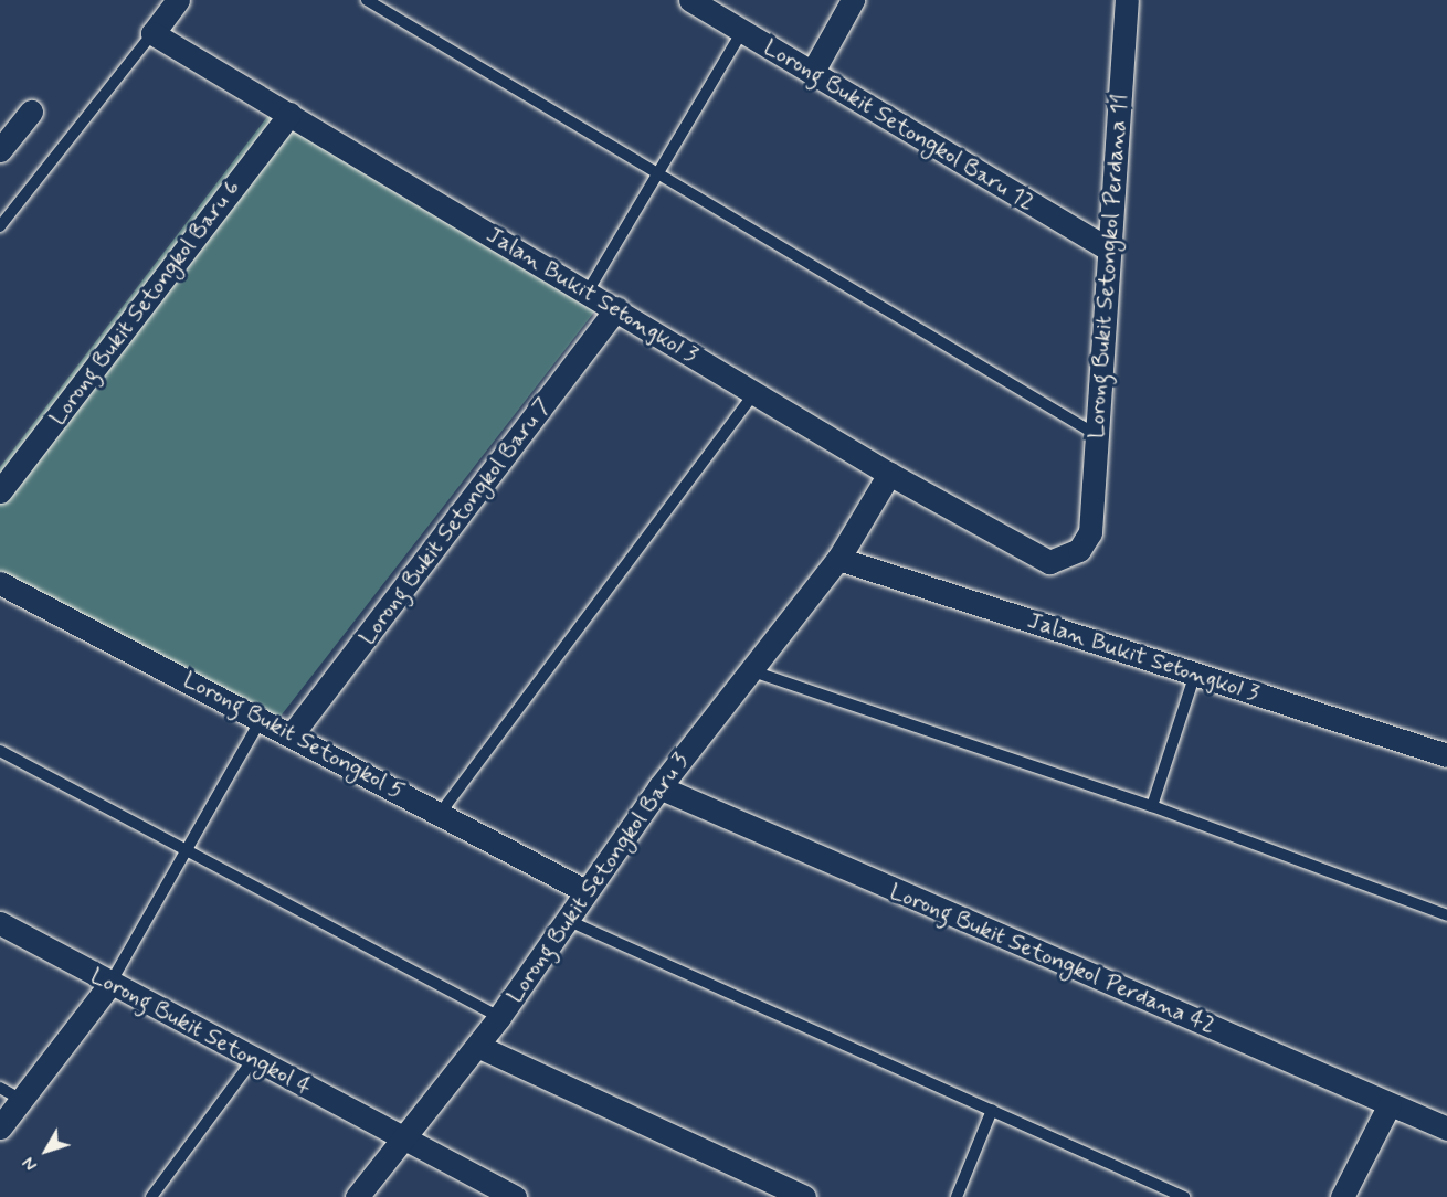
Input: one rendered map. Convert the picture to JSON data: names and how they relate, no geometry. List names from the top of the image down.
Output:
{
  "streets": {
    "street": [
      "Lorong Bukit Setongkol Baru 12",
      "Lorong Bukit Setongkol Perdana 11",
      "Jalan Bukit Setongkol 3",
      "Lorong Bukit Setongkol Baru 6",
      "Lorong Bukit Setongkol Baru 7",
      "Lorong Bukit Setongkol 5",
      "Lorong Bukit Setongkol Baru 3",
      "Lorong Bukit Setongkol Perdana 42",
      "Lorong Bukit Setongkol 4"
    ]
  },
  "crossings": [
    ["Lorong Bukit Setongkol Baru 12", "Lorong Bukit Setongkol Perdana 11"],
    ["Lorong Bukit Setongkol Perdana 11", "Jalan Bukit Setongkol 3"],
    ["Jalan Bukit Setongkol 3", "Lorong Bukit Setongkol Baru 6"],
    ["Jalan Bukit Setongkol 3", "Lorong Bukit Setongkol Baru 7"],
    ["Jalan Bukit Setongkol 3", "Lorong Bukit Setongkol Baru 3"],
    ["Lorong Bukit Setongkol Baru 7", "Lorong Bukit Setongkol 5"],
    ["Lorong Bukit Setongkol 5", "Lorong Bukit Setongkol Baru 3"],
    ["Lorong Bukit Setongkol Baru 3", "Lorong Bukit Setongkol Perdana 42"],
    ["Lorong Bukit Setongkol Baru 3", "Lorong Bukit Setongkol 4"]
  ],
  "north": "bottom left"
}
